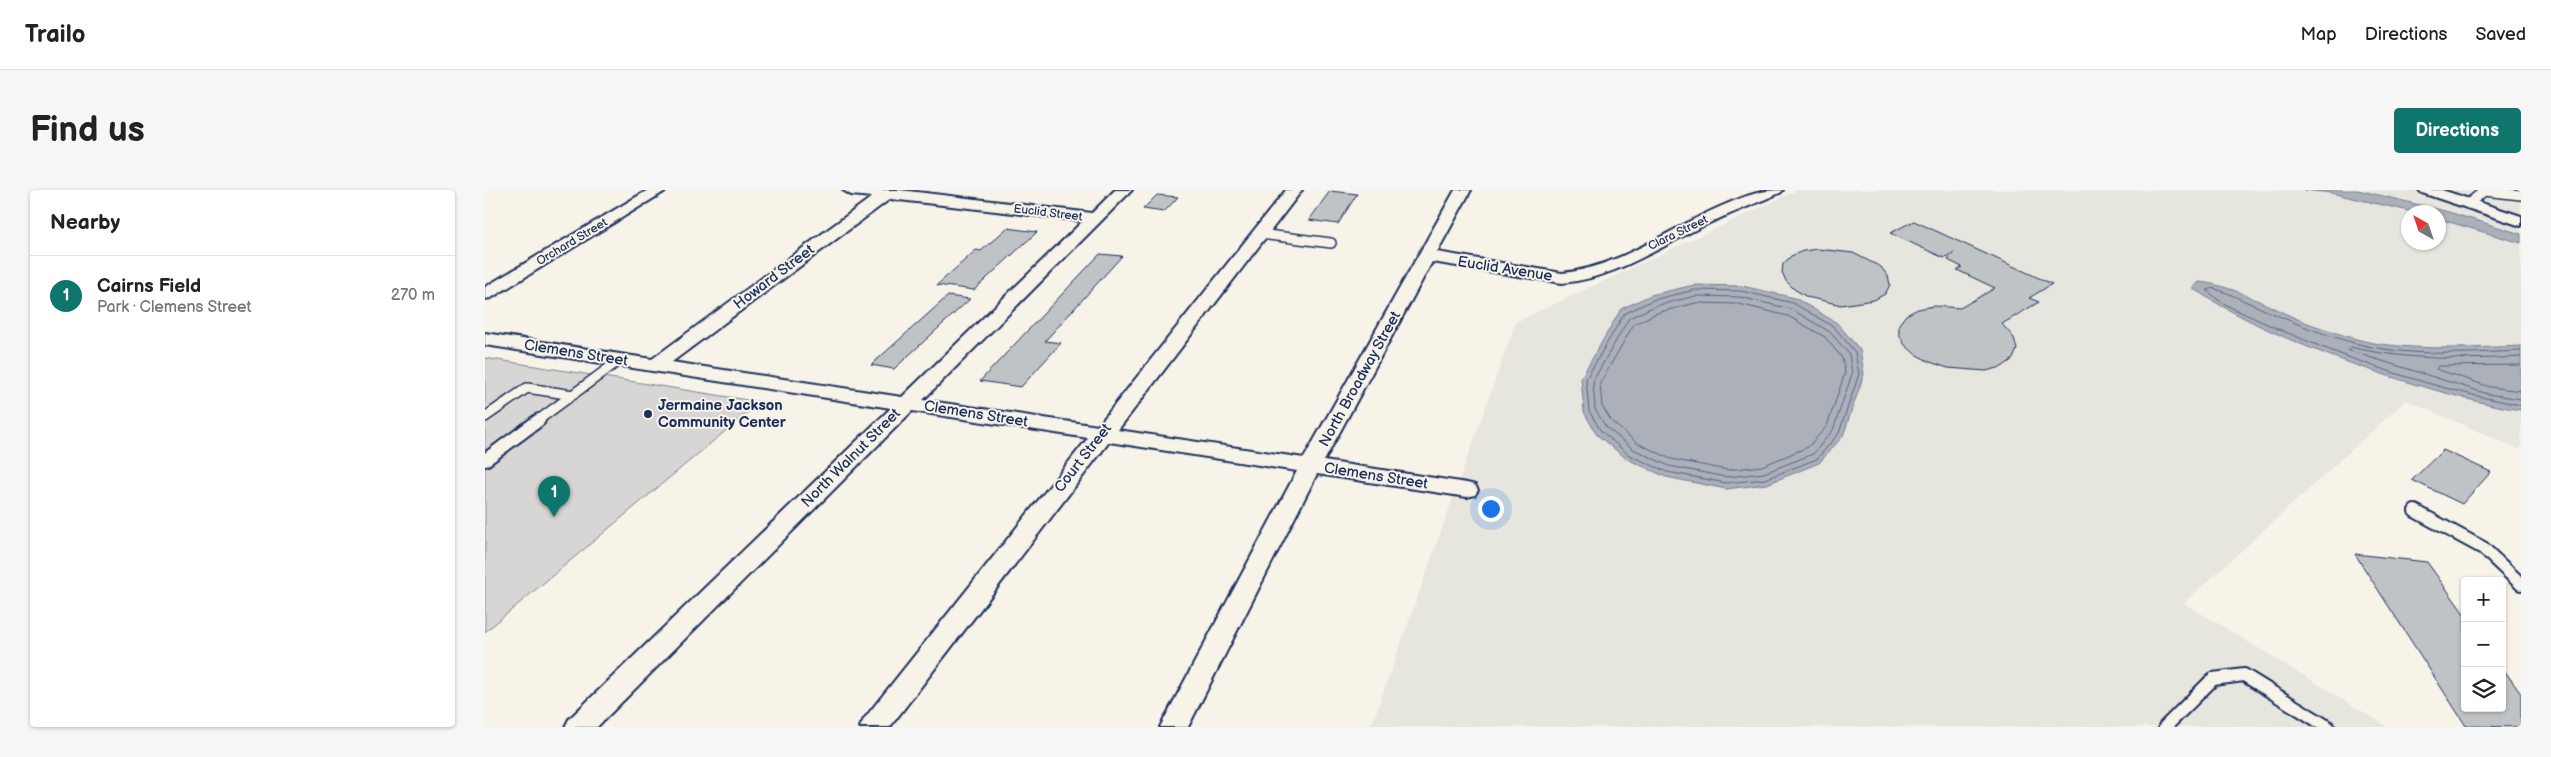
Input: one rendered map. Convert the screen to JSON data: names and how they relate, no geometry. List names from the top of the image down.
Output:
{
  "streets": {
    "street": [
      "Euclid Street",
      "Clara Street",
      "Orchard Street",
      "Euclid Avenue",
      "Howard Street",
      "Clemens Street",
      "North Broadway Street",
      "North Walnut Street",
      "Court Street"
    ]
  },
  "crossings": [
    ["Euclid Street", "Howard Street"],
    ["Euclid Street", "North Walnut Street"],
    ["Clara Street", "Euclid Avenue"],
    ["Euclid Avenue", "North Broadway Street"],
    ["Howard Street", "Clemens Street"],
    ["Clemens Street", "North Broadway Street"],
    ["Clemens Street", "North Walnut Street"],
    ["Clemens Street", "Court Street"]
  ],
  "places": ["Jermaine Jackson Community Center"],
  "north": "top left",
  "page": {
    "header": "Trailo",
    "nav": ["Map", "Directions", "Saved"],
    "buttons": "Directions",
    "title": "Find us",
    "heading": "Nearby",
    "list": [
      {
        "mark": "1",
        "name": "Cairns Field",
        "note": "Park · Clemens Street",
        "value": "270 m"
      }
    ],
    "pins": "1",
    "map_buttons": ["+", "−"]
  }
}
